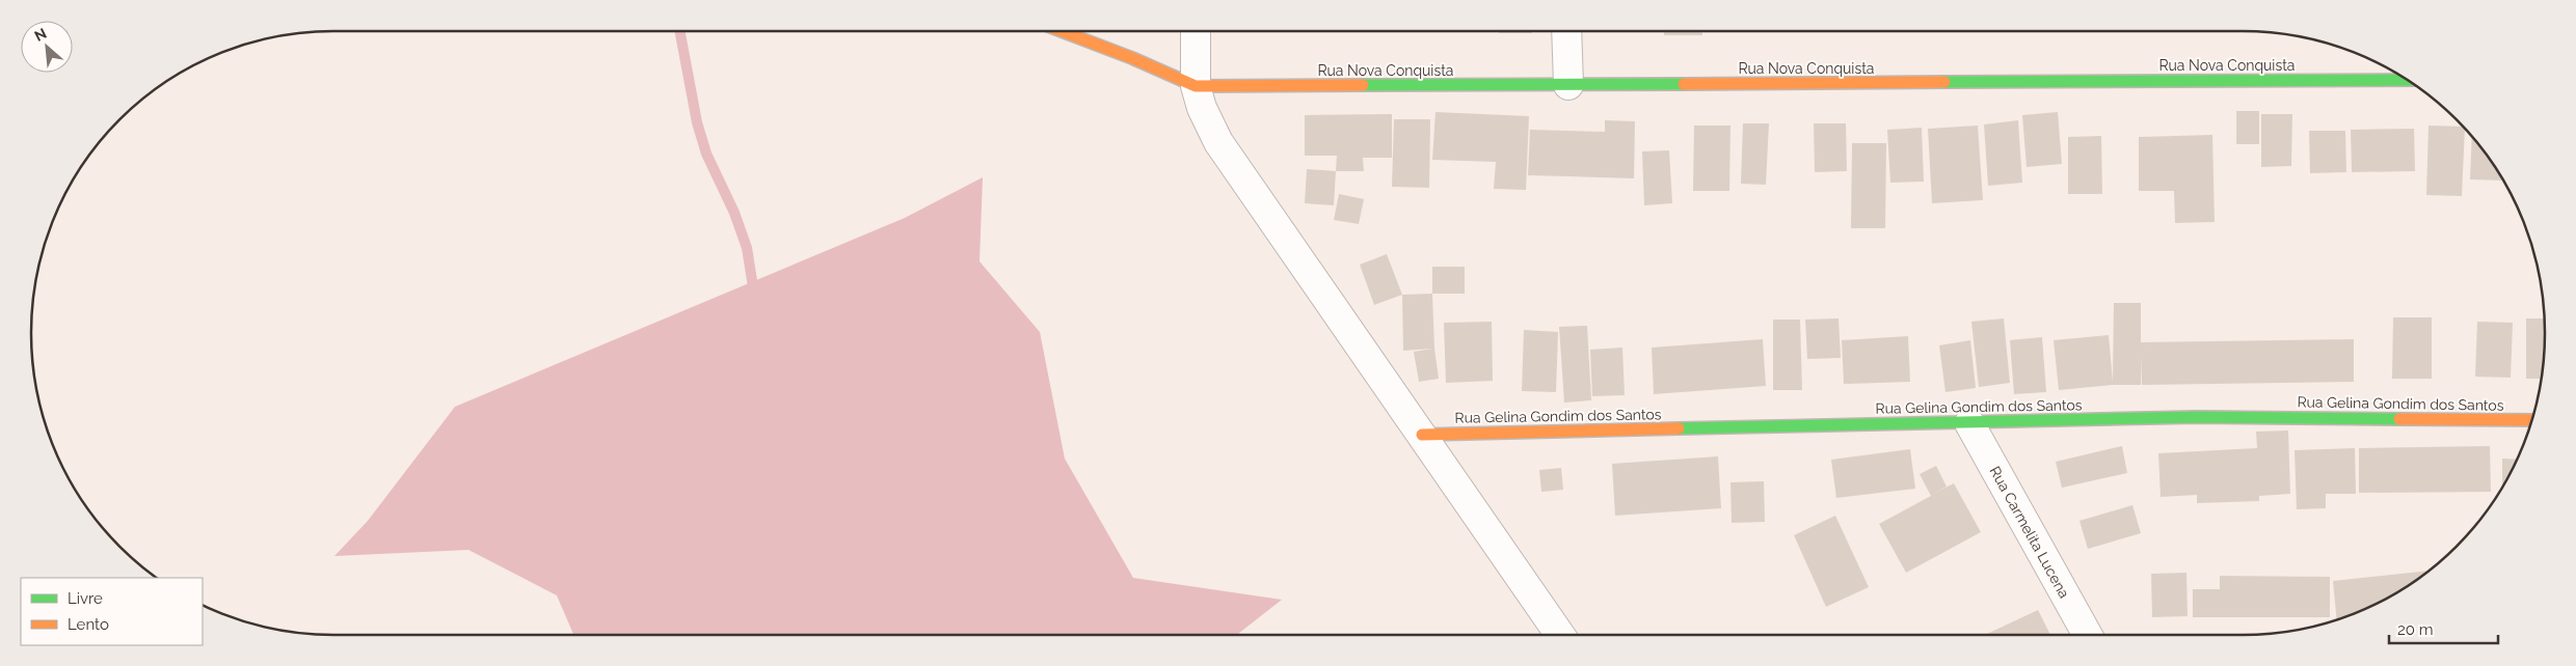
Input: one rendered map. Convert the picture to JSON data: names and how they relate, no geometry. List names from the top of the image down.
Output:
{
  "streets": {
    "street": ["Rua Nova Conquista", "Rua Gelina Gondim dos Santos", "Rua Carmelita Lucena"]
  },
  "crossings": [
    ["Rua Gelina Gondim dos Santos", "Rua Carmelita Lucena"]
  ],
  "legend": ["Livre", "Lento"],
  "scale_bar": "20 m",
  "north": "top left"
}
